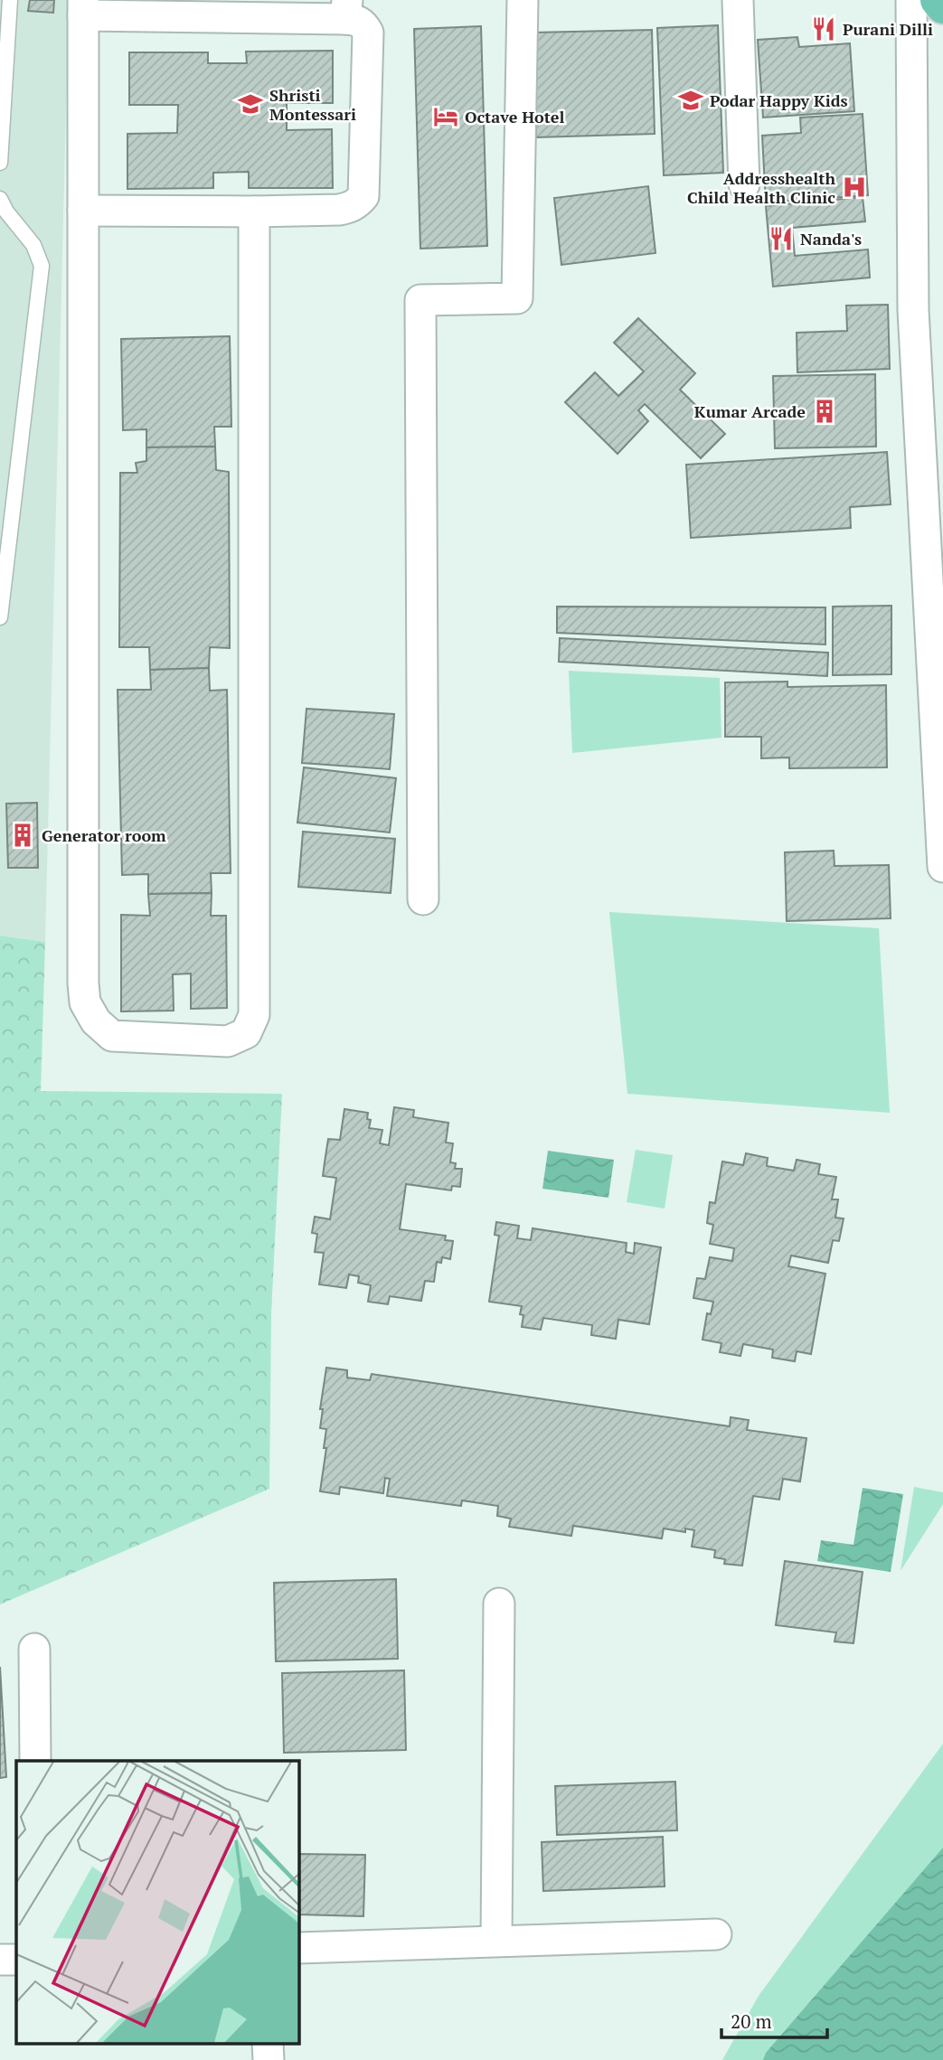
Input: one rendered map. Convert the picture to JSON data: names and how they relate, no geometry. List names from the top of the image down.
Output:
{
  "places": {
    "restaurant": ["Purani Dilli", "Nanda's"],
    "school or university": ["Podar Happy Kids", "Shristi Montessari"],
    "hotel": ["Octave Hotel"],
    "hospital": ["Addresshealth Child Health Clinic"],
    "building": ["Kumar Arcade", "Generator room"]
  },
  "scale_bar": "20 m"
}
